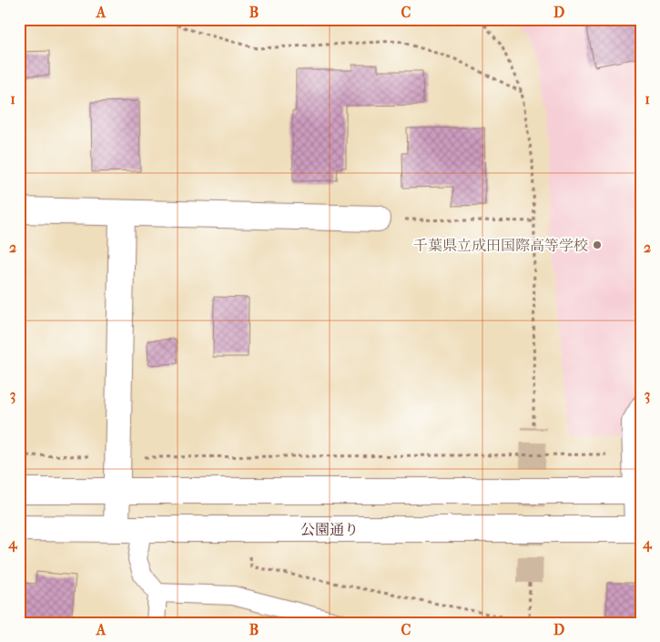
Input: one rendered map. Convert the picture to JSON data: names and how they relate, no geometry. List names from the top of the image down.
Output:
{
  "streets": {
    "street": ["公園通り"]
  },
  "places": ["千葉県立成田国際高等学校"],
  "grid": {
    "columns": [
      "A",
      "B",
      "C",
      "D"
    ],
    "rows": [
      "1",
      "2",
      "3",
      "4"
    ]
  }
}
